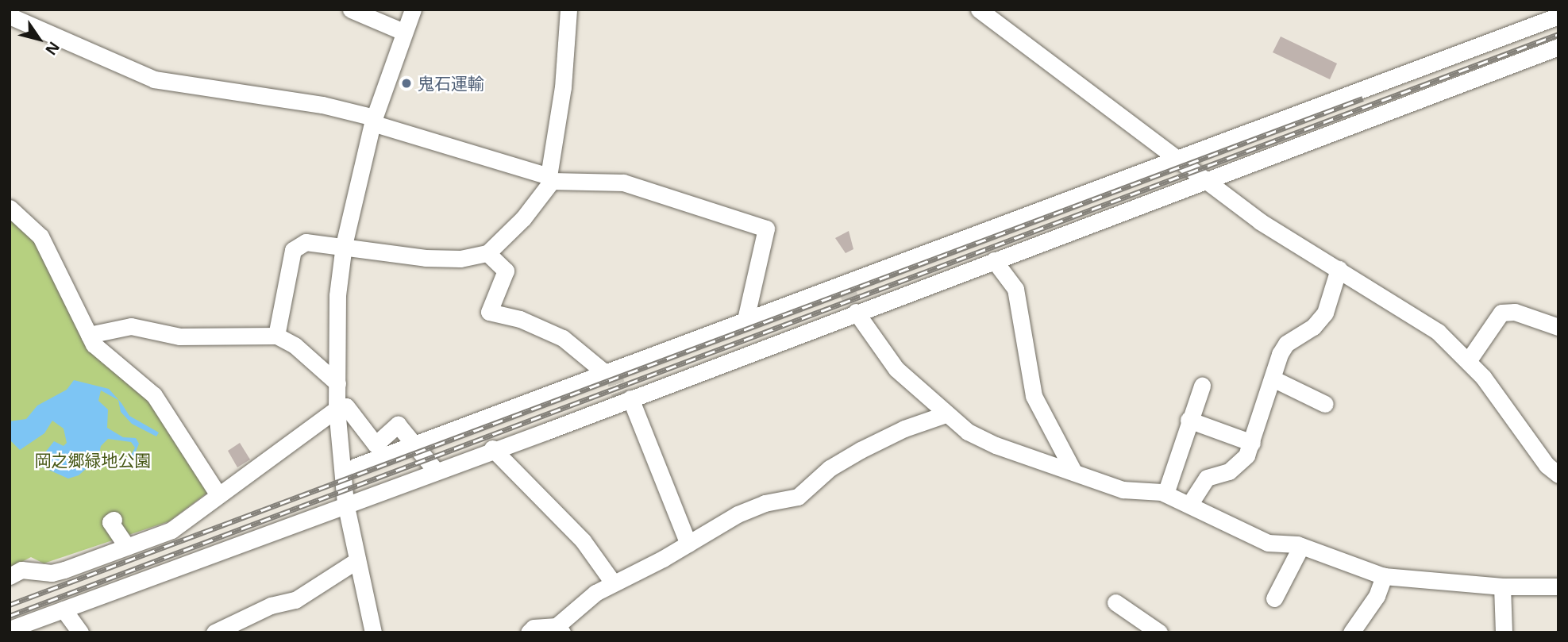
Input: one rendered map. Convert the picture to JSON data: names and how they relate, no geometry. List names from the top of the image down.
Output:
{
  "parks": ["岡之郷緑地公園"],
  "places": ["鬼石運輸"],
  "north": "bottom right"
}
